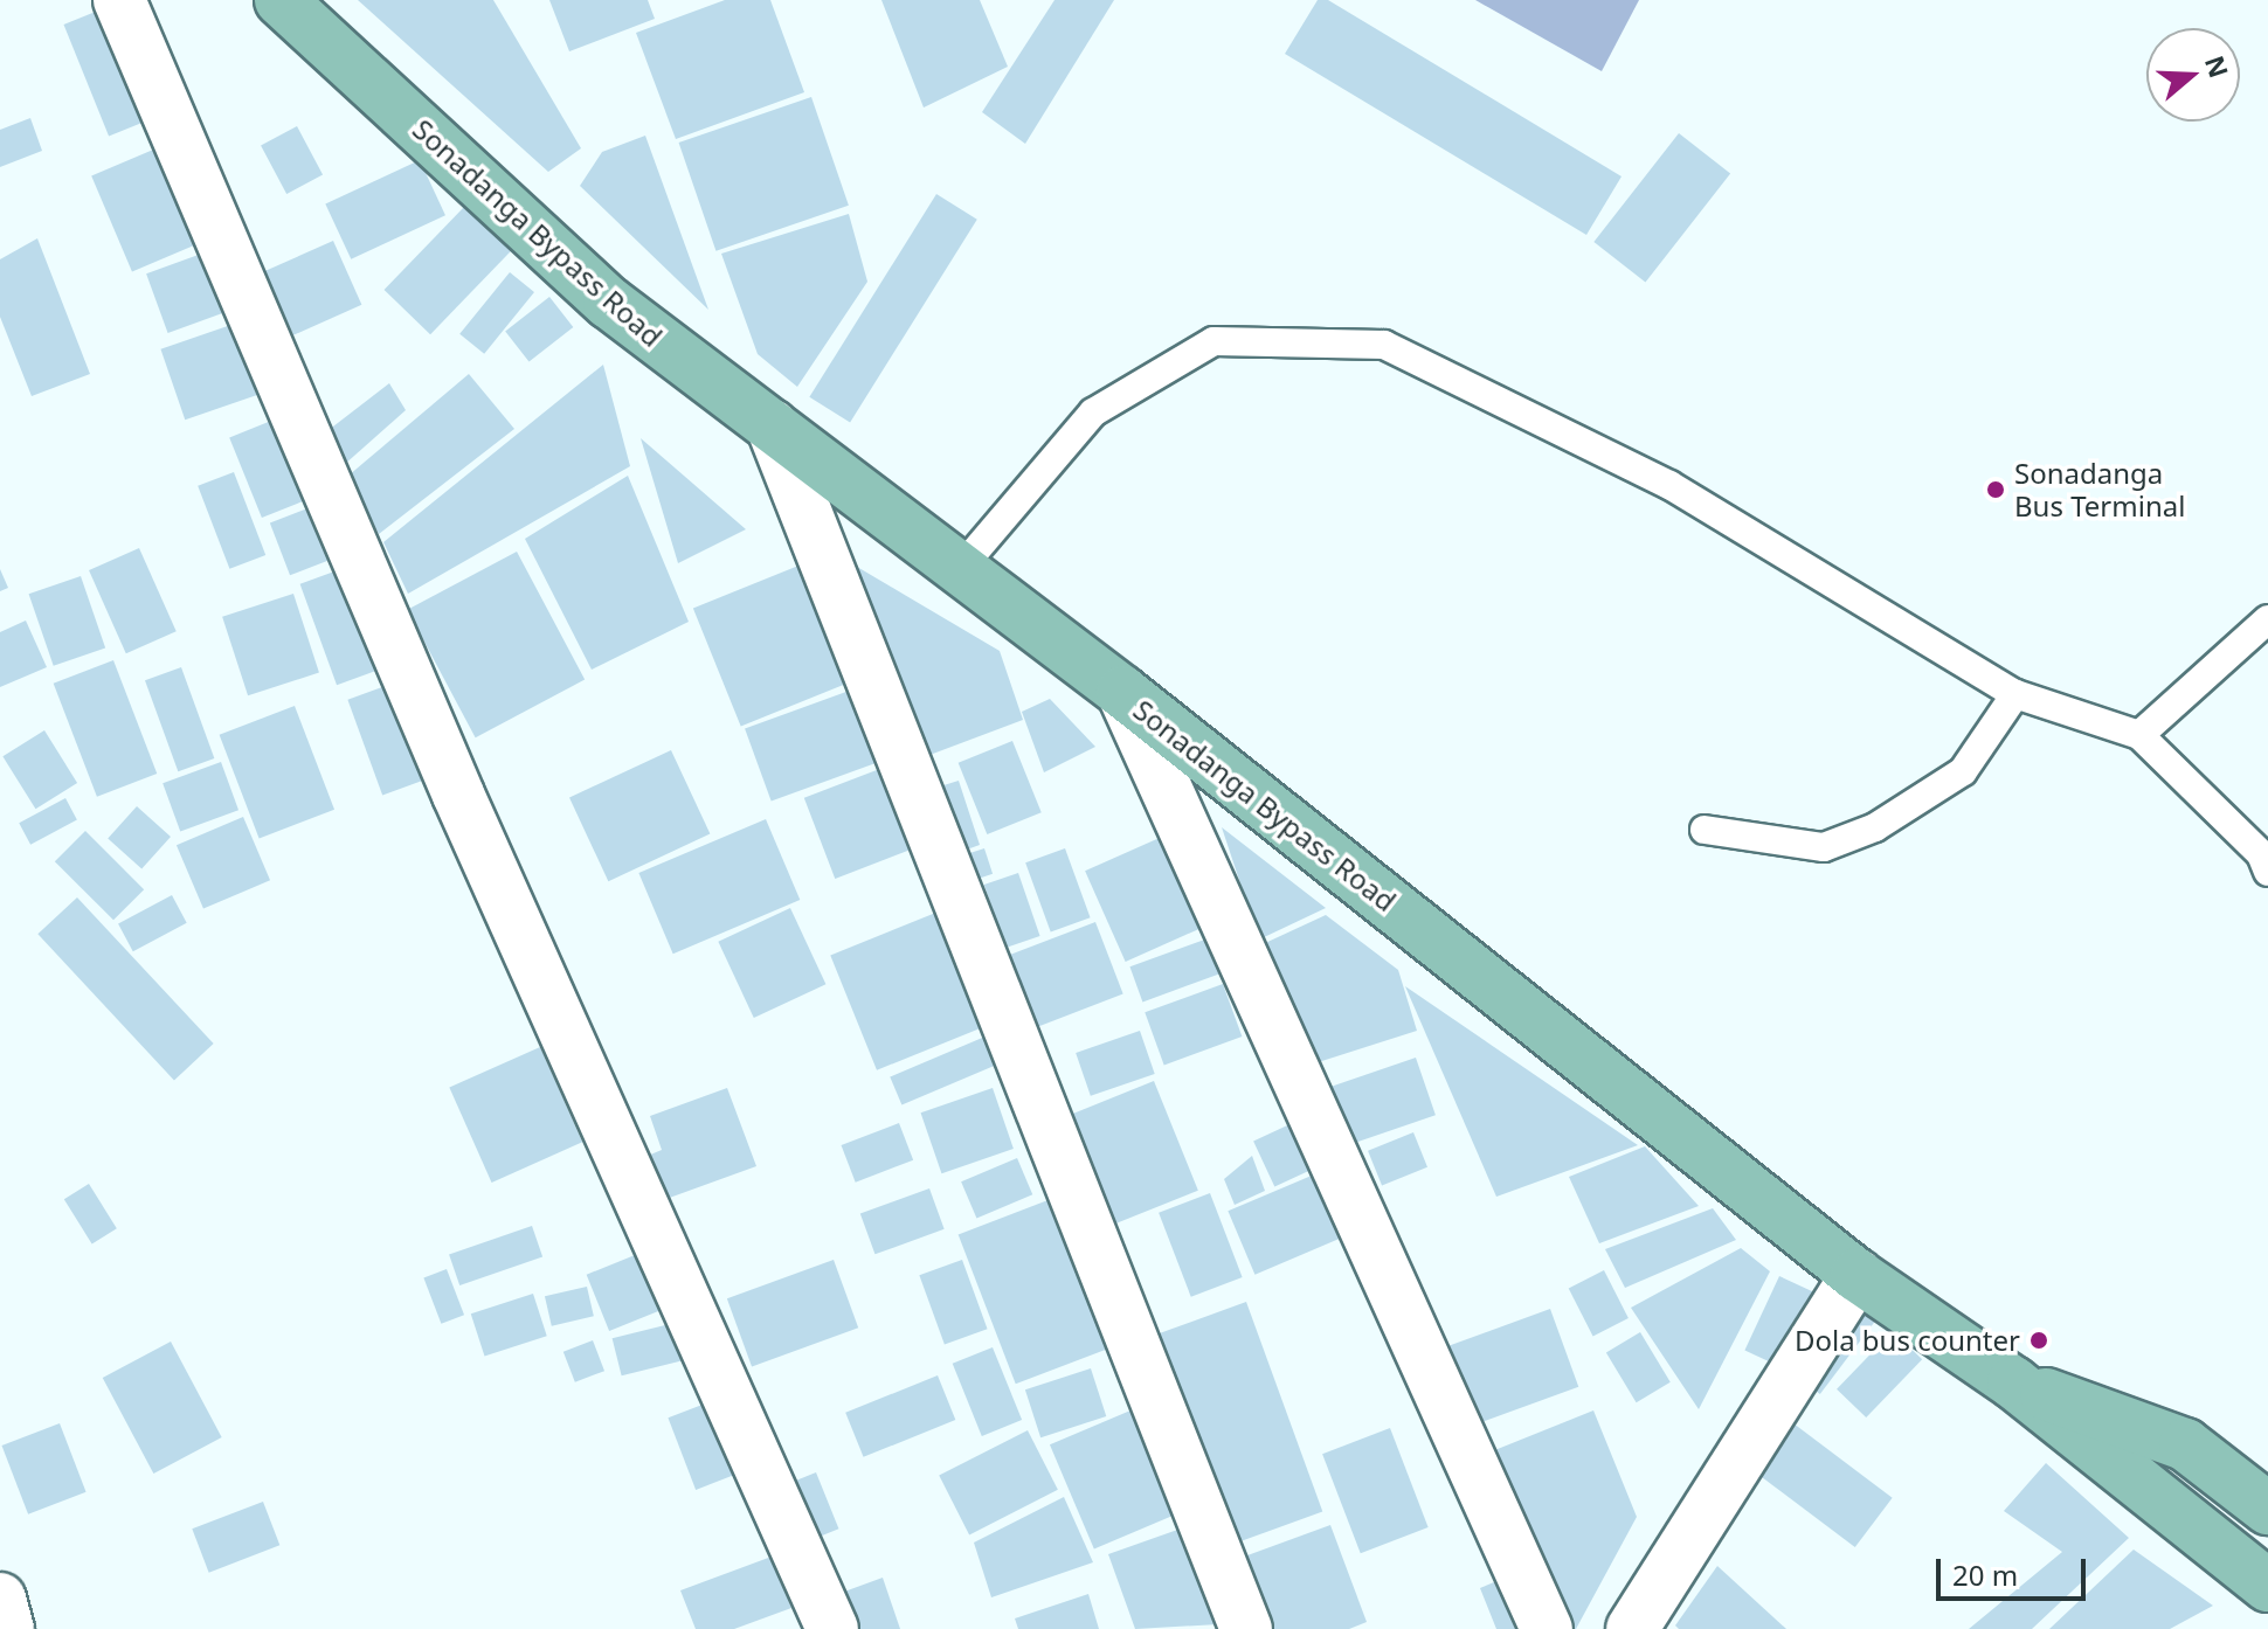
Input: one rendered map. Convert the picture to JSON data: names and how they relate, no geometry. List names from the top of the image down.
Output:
{
  "streets": {
    "main road": ["Sonadanga Bypass Road"]
  },
  "places": ["Sonadanga Bus Terminal", "Dola bus counter"],
  "scale_bar": "20 m",
  "north": "right"
}
